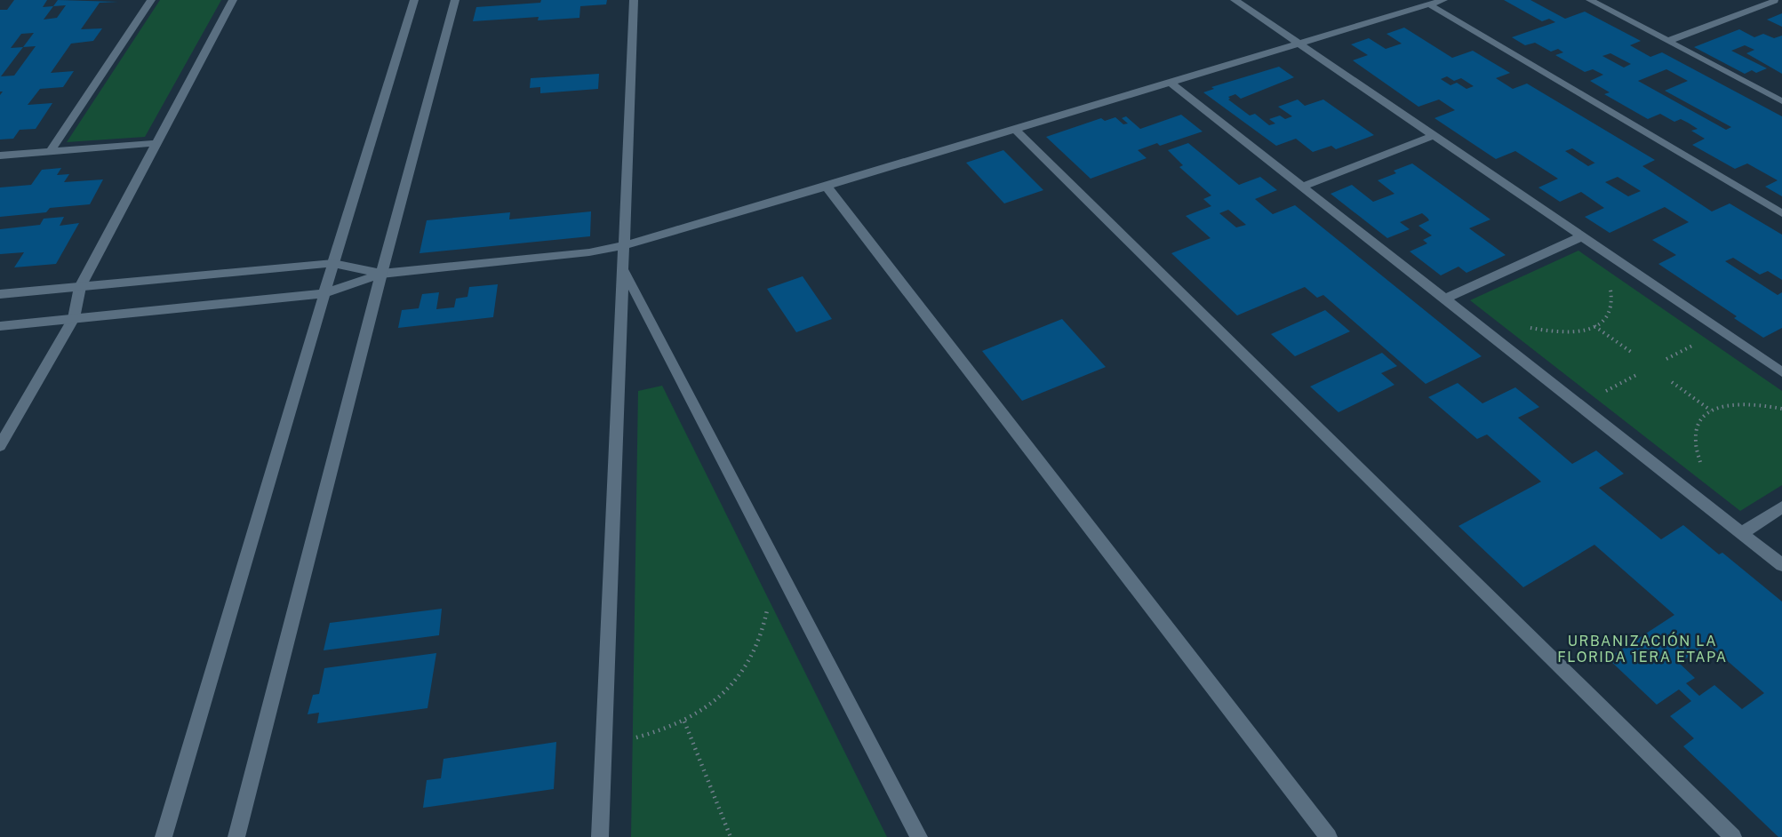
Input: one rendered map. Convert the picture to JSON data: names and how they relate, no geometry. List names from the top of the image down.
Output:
{
  "districts": ["URBANIZACIÓN LA FLORIDA 1ERA ETAPA"]
}
